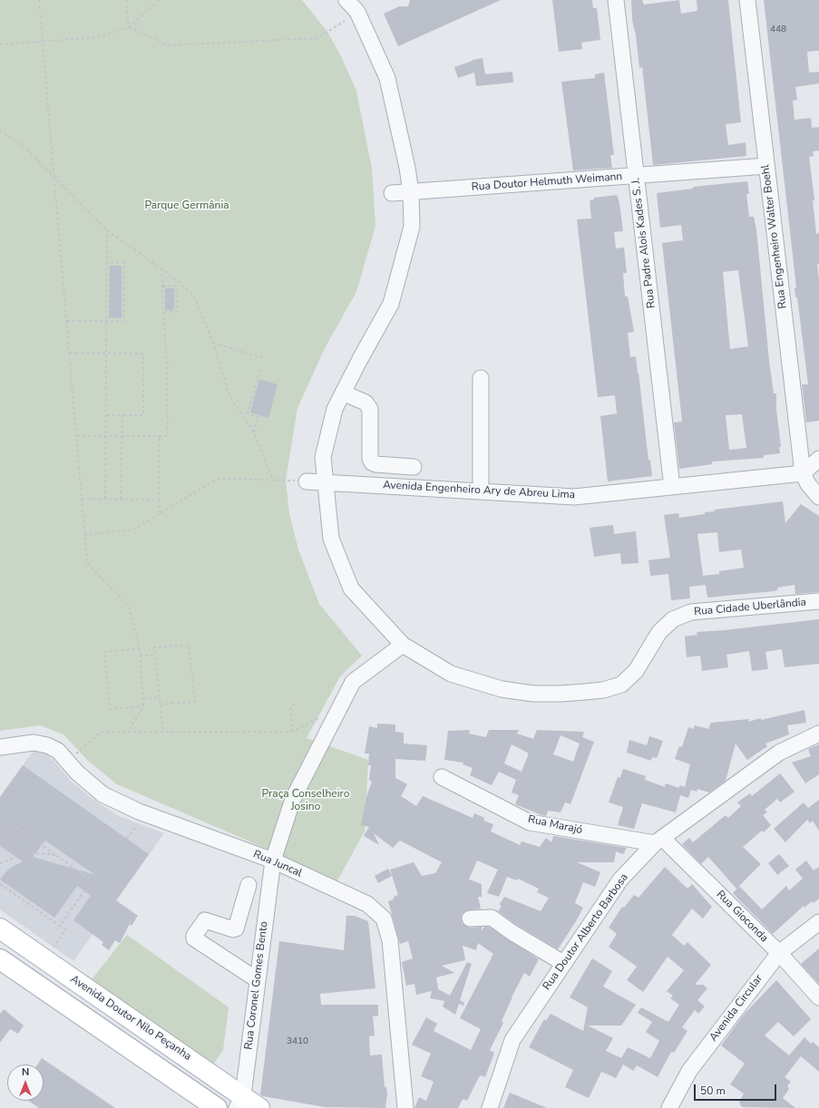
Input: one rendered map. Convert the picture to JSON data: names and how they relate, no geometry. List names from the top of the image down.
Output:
{
  "streets": {
    "main road": ["Avenida Doutor Nilo Peçanha"],
    "street": [
      "Rua Doutor Helmuth Weimann",
      "Rua Engenheiro Walter Boehl",
      "Rua Padre Alois Kades S. J.",
      "Avenida Engenheiro Ary de Abreu Lima",
      "Rua Cidade Uberlândia",
      "Rua Marajó",
      "Rua Juncal",
      "Rua Gioconda",
      "Rua Doutor Alberto Barbosa",
      "Rua Coronel Gomes Bento",
      "Avenida Circular"
    ]
  },
  "crossings": [
    ["Rua Doutor Helmuth Weimann", "Rua Engenheiro Walter Boehl"],
    ["Rua Doutor Helmuth Weimann", "Rua Padre Alois Kades S. J."],
    ["Rua Doutor Helmuth Weimann", "Rua Cidade Uberlândia"],
    ["Rua Engenheiro Walter Boehl", "Avenida Engenheiro Ary de Abreu Lima"],
    ["Rua Padre Alois Kades S. J.", "Avenida Engenheiro Ary de Abreu Lima"],
    ["Avenida Engenheiro Ary de Abreu Lima", "Rua Cidade Uberlândia"],
    ["Rua Cidade Uberlândia", "Rua Coronel Gomes Bento"],
    ["Rua Marajó", "Rua Gioconda"],
    ["Rua Marajó", "Rua Doutor Alberto Barbosa"],
    ["Rua Juncal", "Rua Coronel Gomes Bento"],
    ["Rua Gioconda", "Rua Doutor Alberto Barbosa"],
    ["Rua Gioconda", "Avenida Circular"],
    ["Rua Coronel Gomes Bento", "Avenida Doutor Nilo Peçanha"]
  ],
  "parks": ["Parque Germânia", "Praça Conselheiro Josino"],
  "house_numbers": ["448", "3410"],
  "scale_bar": "50 m",
  "north": "top"
}
